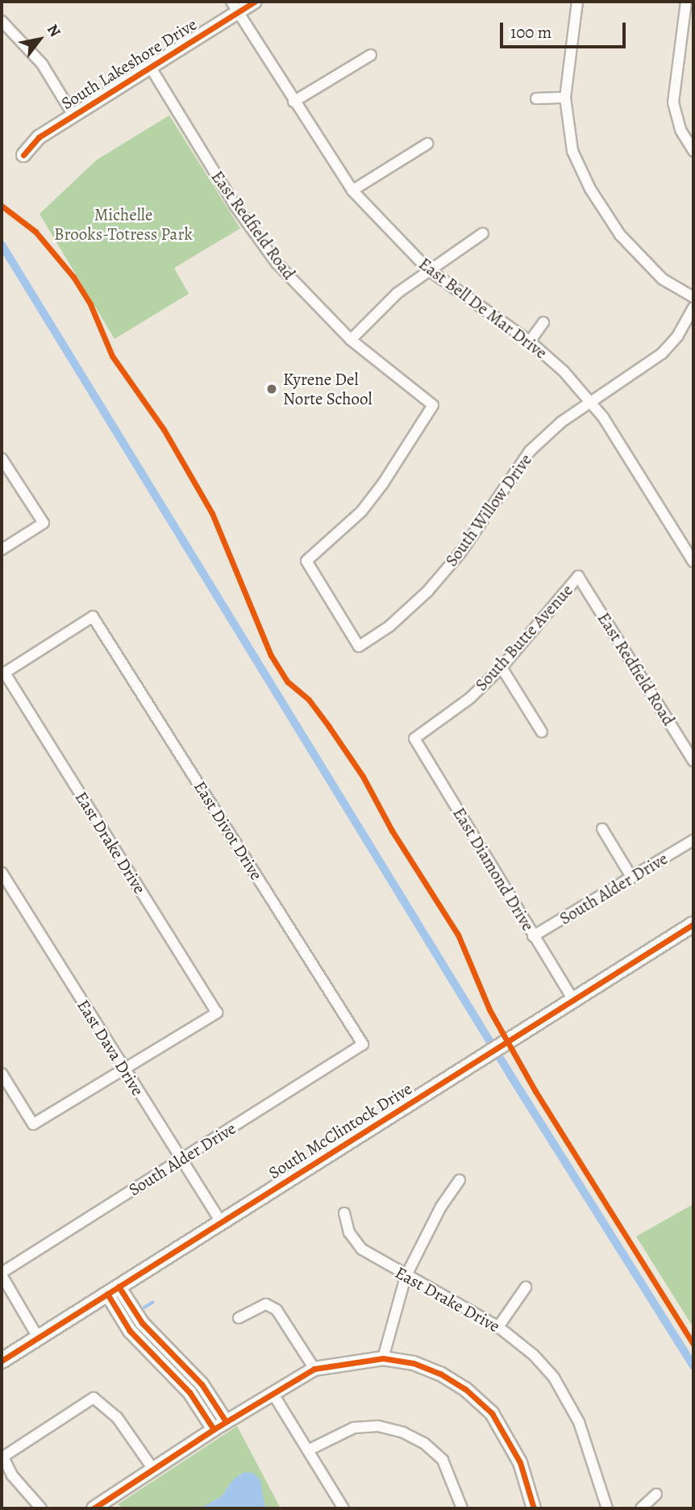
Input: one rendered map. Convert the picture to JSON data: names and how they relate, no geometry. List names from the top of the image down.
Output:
{
  "streets": {
    "main road": ["South McClintock Drive"],
    "street": [
      "South Lakeshore Drive",
      "East Redfield Road",
      "East Bell De Mar Drive",
      "South Willow Drive",
      "South Butte Avenue",
      "East Divot Drive",
      "East Drake Drive",
      "East Diamond Drive",
      "South Alder Drive",
      "East Dava Drive"
    ]
  },
  "crossings": [
    ["South Lakeshore Drive", "East Redfield Road"],
    ["South Lakeshore Drive", "East Bell De Mar Drive"],
    ["East Redfield Road", "South Willow Drive"],
    ["East Redfield Road", "South Butte Avenue"],
    ["East Bell De Mar Drive", "South Willow Drive"],
    ["South Butte Avenue", "East Diamond Drive"],
    ["East Divot Drive", "East Drake Drive"],
    ["East Divot Drive", "South Alder Drive"],
    ["East Drake Drive", "East Dava Drive"],
    ["East Diamond Drive", "South Alder Drive"],
    ["East Diamond Drive", "South McClintock Drive"],
    ["South Alder Drive", "East Dava Drive"],
    ["East Dava Drive", "South McClintock Drive"]
  ],
  "parks": ["Michelle Brooks-Totress Park"],
  "places": ["Kyrene Del Norte School"],
  "scale_bar": "100 m",
  "north": "top right"
}
